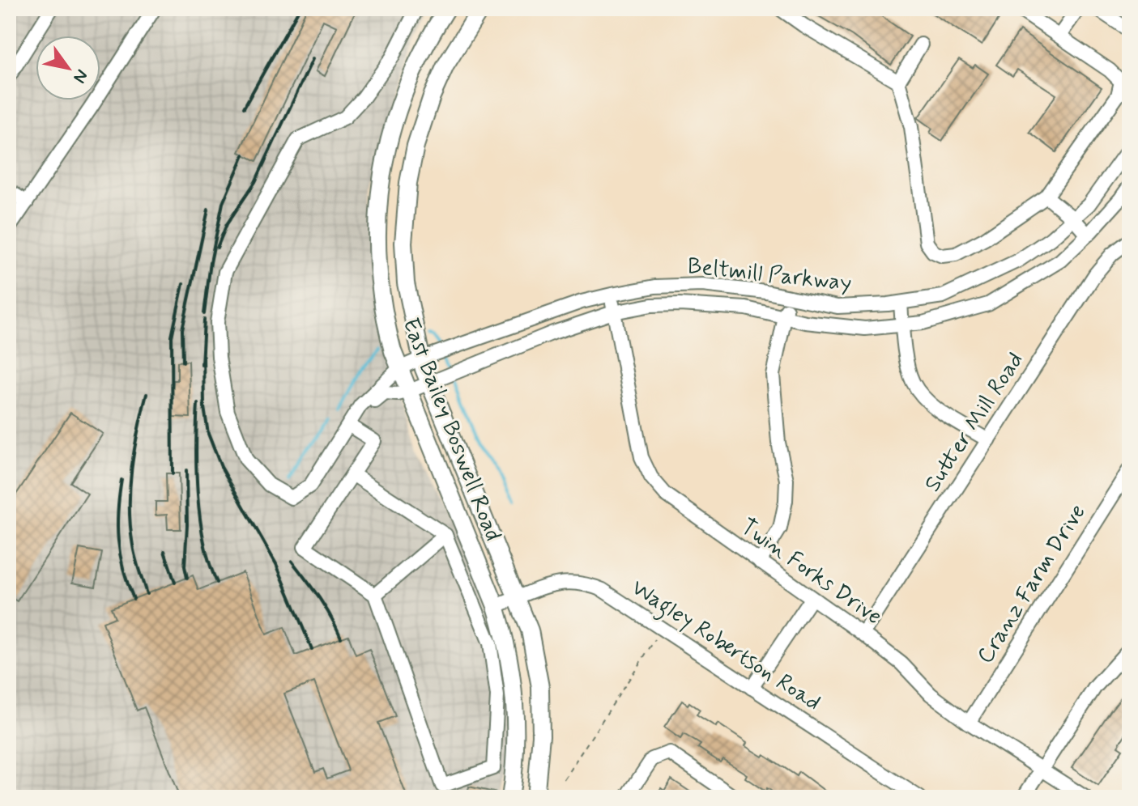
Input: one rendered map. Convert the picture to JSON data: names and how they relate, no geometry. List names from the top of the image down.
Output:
{
  "streets": {
    "main road": ["East Bailey Boswell Road"],
    "street": [
      "Beltmill Parkway",
      "Sutter Mill Road",
      "Twin Forks Drive",
      "Cranz Farm Drive",
      "Wagley Robertson Road"
    ]
  },
  "crossings": [
    ["Beltmill Parkway", "East Bailey Boswell Road"],
    ["Beltmill Parkway", "Twin Forks Drive"],
    ["Sutter Mill Road", "Twin Forks Drive"],
    ["East Bailey Boswell Road", "Wagley Robertson Road"],
    ["Twin Forks Drive", "Cranz Farm Drive"]
  ],
  "north": "bottom right"
}
